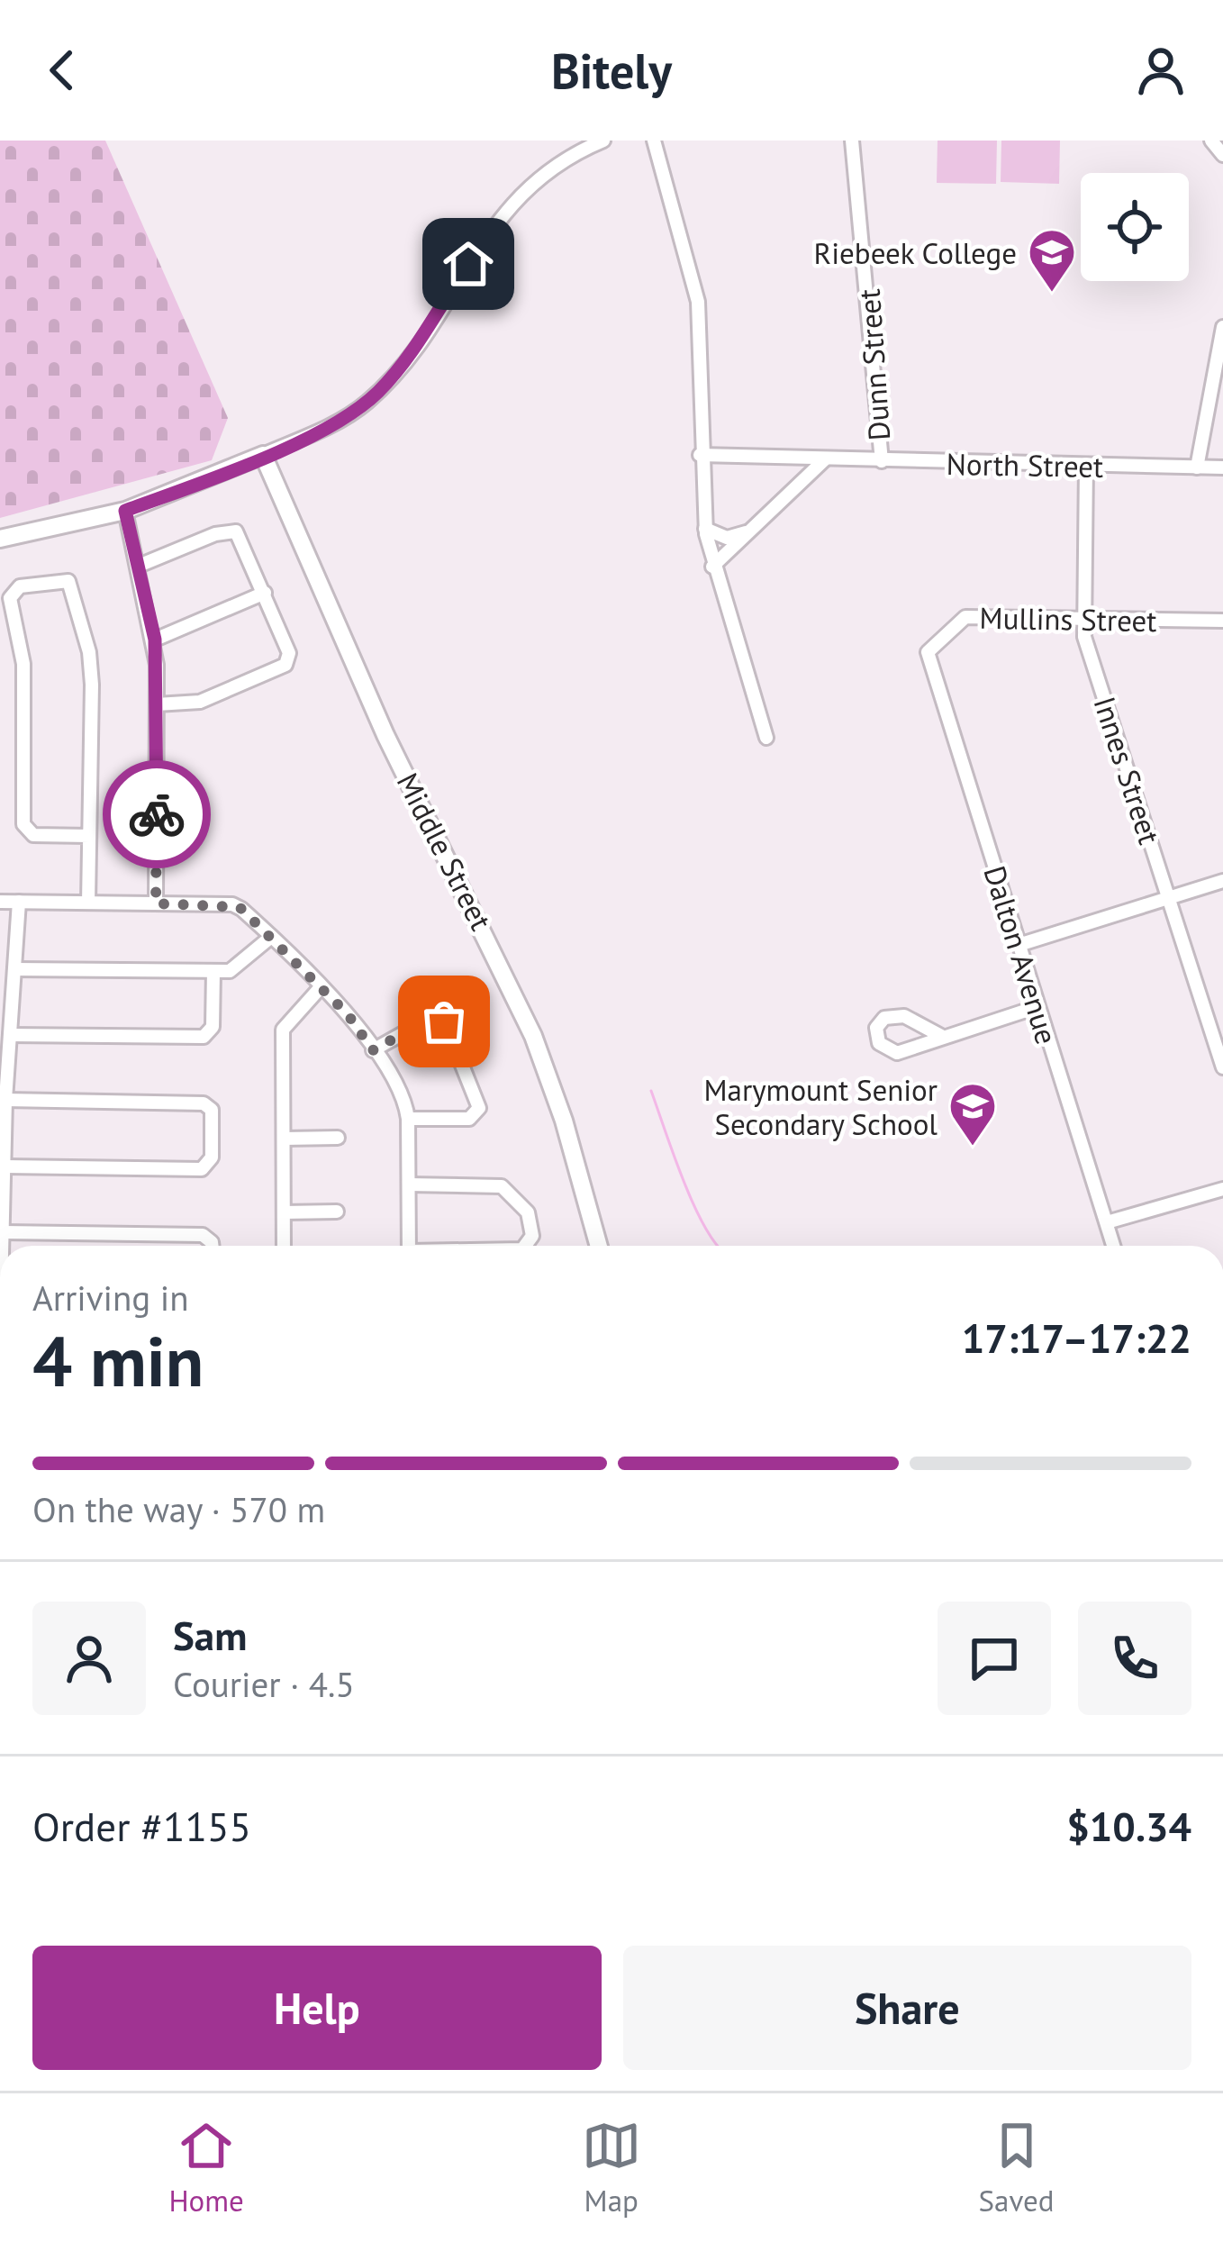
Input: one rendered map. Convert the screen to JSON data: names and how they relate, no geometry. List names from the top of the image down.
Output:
{
  "streets": {
    "main road": ["Middle Street"],
    "street": [
      "Dunn Street",
      "North Street",
      "Mullins Street",
      "Innes Street",
      "Dalton Avenue"
    ]
  },
  "crossings": [
    ["Dunn Street", "North Street"],
    ["North Street", "Innes Street"],
    ["Mullins Street", "Innes Street"],
    ["Mullins Street", "Dalton Avenue"]
  ],
  "places": {
    "school or university": ["Riebeek College", "Marymount Senior Secondary School"]
  },
  "page": {
    "header": "Bitely",
    "heading": ["4 min", "Arriving in", "17:17–17:22"],
    "panel": [
      "Sam",
      "Courier · 4.5",
      "Order #1155",
      "$10.34"
    ],
    "bar": "On the way · 570 m",
    "buttons": ["Help", "Share"],
    "tabs": ["Home", "Map", "Saved"]
  }
}
